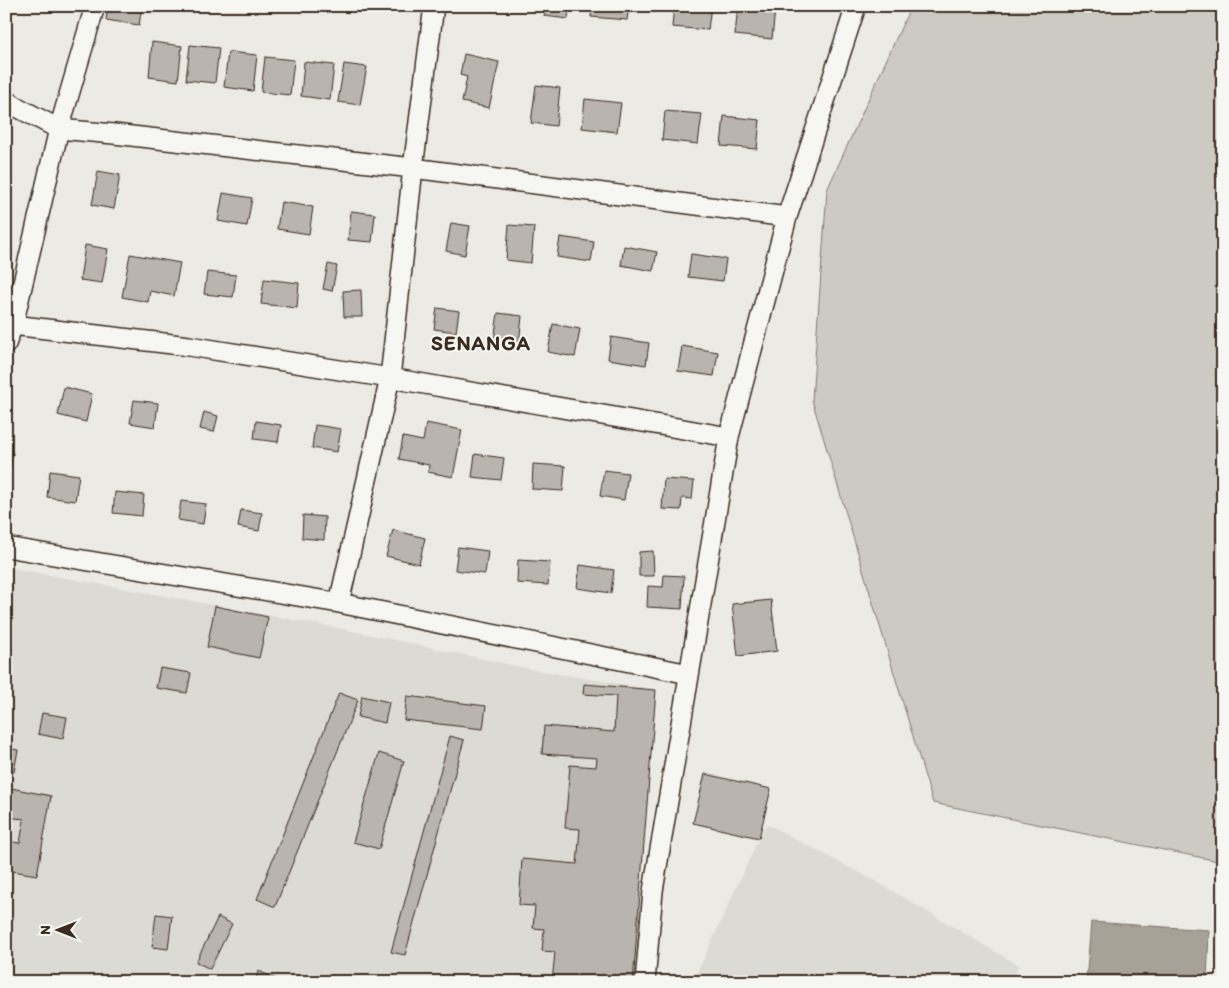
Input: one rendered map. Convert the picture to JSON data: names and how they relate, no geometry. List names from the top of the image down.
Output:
{
  "districts": ["SENANGA"],
  "north": "left"
}
